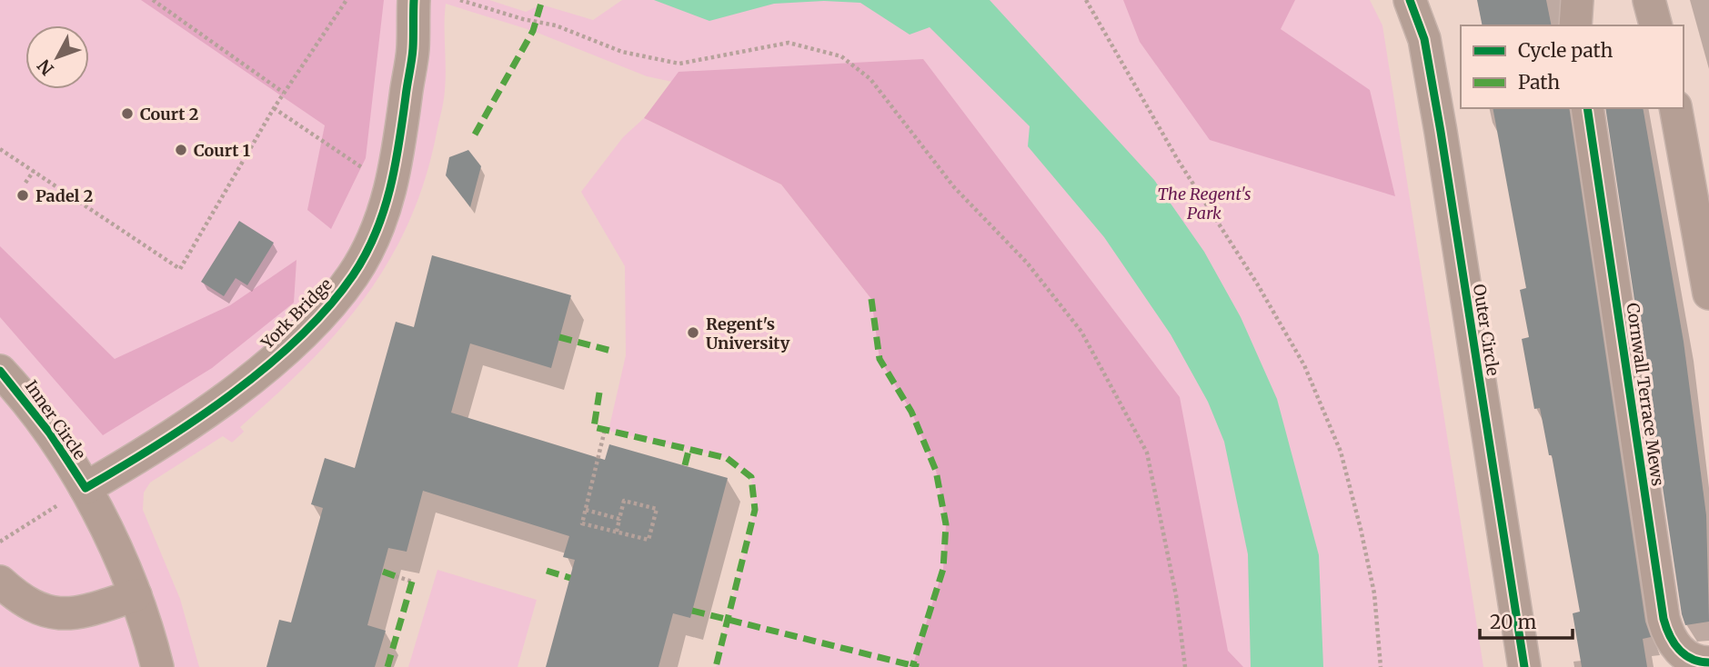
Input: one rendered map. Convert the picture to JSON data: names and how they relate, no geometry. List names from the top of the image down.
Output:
{
  "streets": {
    "street": [
      "York Bridge",
      "Outer Circle",
      "Cornwall Terrace Mews",
      "Inner Circle"
    ]
  },
  "crossings": [
    ["York Bridge", "Inner Circle"]
  ],
  "parks": ["The Regent's Park"],
  "places": [
    "Court 2",
    "Court 1",
    "Padel 2",
    "Regent's University"
  ],
  "legend": ["Cycle path", "Path"],
  "scale_bar": "20 m",
  "north": "bottom left"
}
